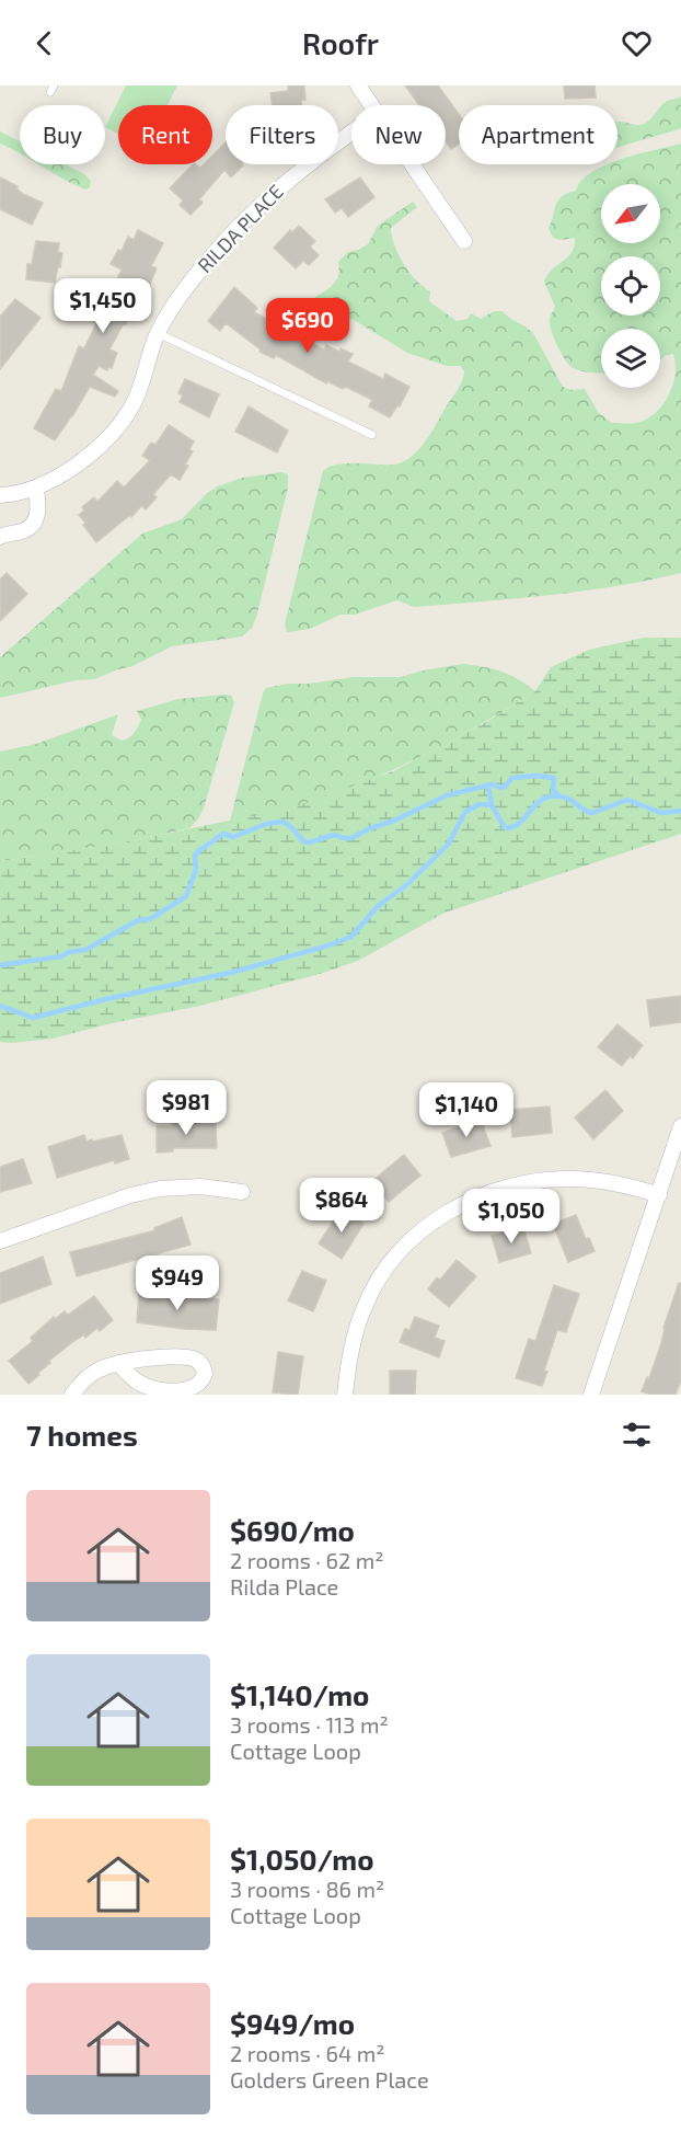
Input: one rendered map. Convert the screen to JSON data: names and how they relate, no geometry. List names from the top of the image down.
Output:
{
  "streets": {
    "street": ["RILDA PLACE"]
  },
  "north": "bottom left",
  "page": {
    "header": "Roofr",
    "chip": [
      "Buy",
      "Rent",
      "Filters",
      "New",
      "Apartment"
    ],
    "price": [
      "$1,450",
      "$690",
      "$981",
      "$1,140",
      "$864",
      "$1,050",
      "$949"
    ],
    "heading": "7 homes",
    "list": [
      {
        "name": "$690/mo",
        "note": "2 rooms · 62 m² · Rilda Place"
      },
      {
        "name": "$1,140/mo",
        "note": "3 rooms · 113 m² · Cottage Loop"
      },
      {
        "name": "$1,050/mo",
        "note": "3 rooms · 86 m² · Cottage Loop"
      },
      {
        "name": "$949/mo",
        "note": "2 rooms · 64 m² · Golders Green Place"
      }
    ]
  }
}
